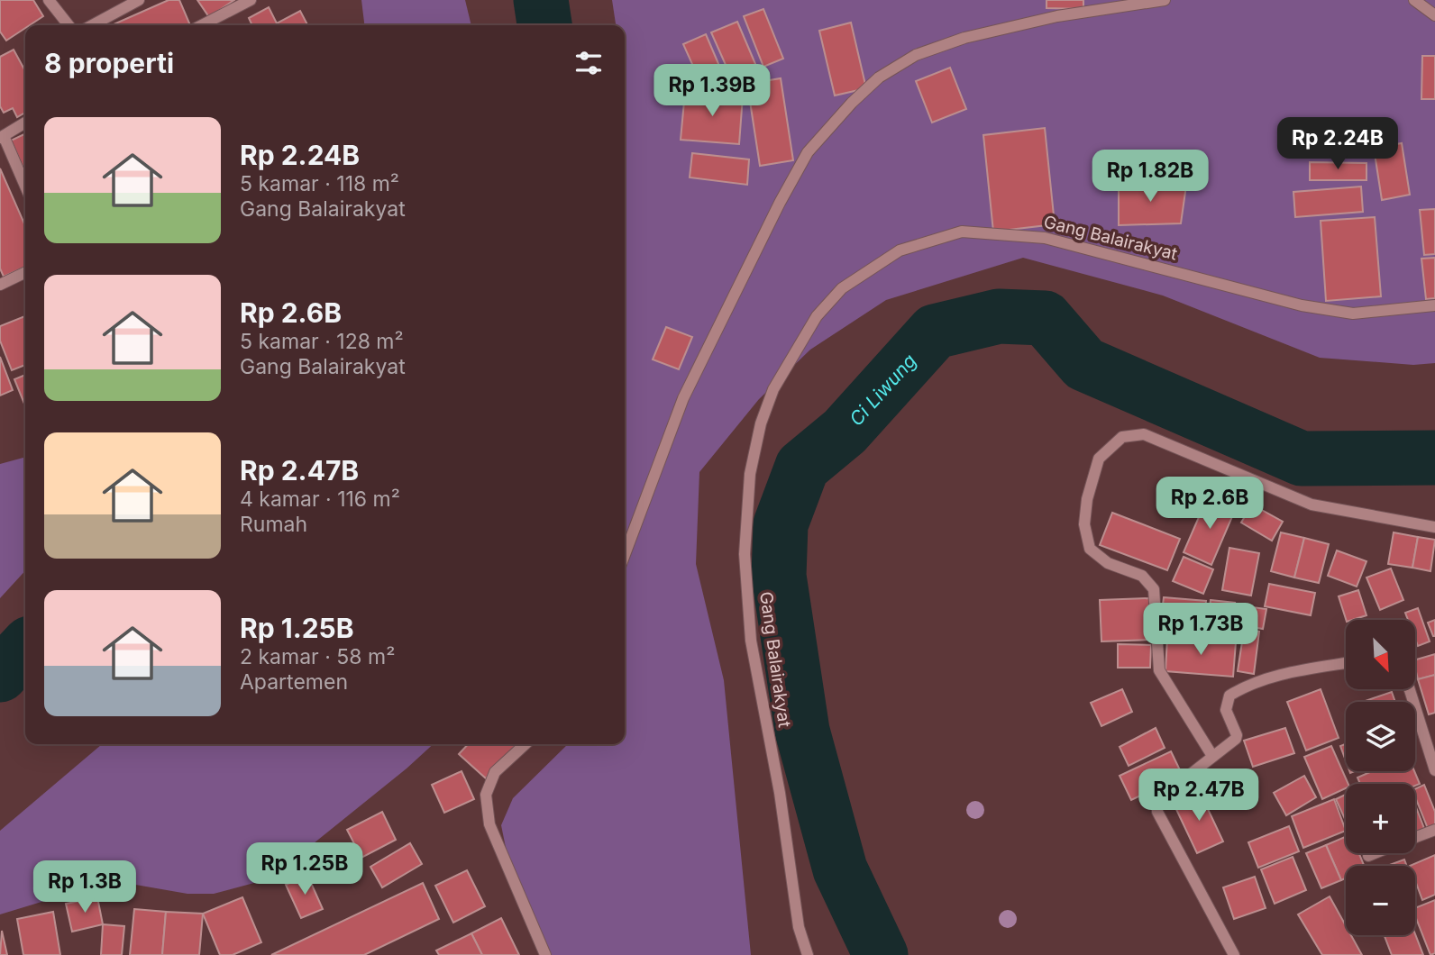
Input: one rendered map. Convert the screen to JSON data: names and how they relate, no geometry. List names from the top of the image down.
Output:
{
  "streets": {
    "street": ["Gang Balairakyat"]
  },
  "water": ["Ci Liwung"],
  "north": "bottom right",
  "page": {
    "heading": "8 properti",
    "price": [
      "Rp 1.39B",
      "Rp 2.24B",
      "Rp 1.82B",
      "Rp 2.6B",
      "Rp 1.73B",
      "Rp 2.47B",
      "Rp 1.25B",
      "Rp 1.3B"
    ],
    "list": [
      {
        "name": "Rp 2.24B",
        "note": "5 kamar · 118 m² · Gang Balairakyat"
      },
      {
        "name": "Rp 2.6B",
        "note": "5 kamar · 128 m² · Gang Balairakyat"
      },
      {
        "name": "Rp 2.47B",
        "note": "4 kamar · 116 m² · Rumah"
      },
      {
        "name": "Rp 1.25B",
        "note": "2 kamar · 58 m² · Apartemen"
      }
    ],
    "map_buttons": ["+", "−"]
  }
}
